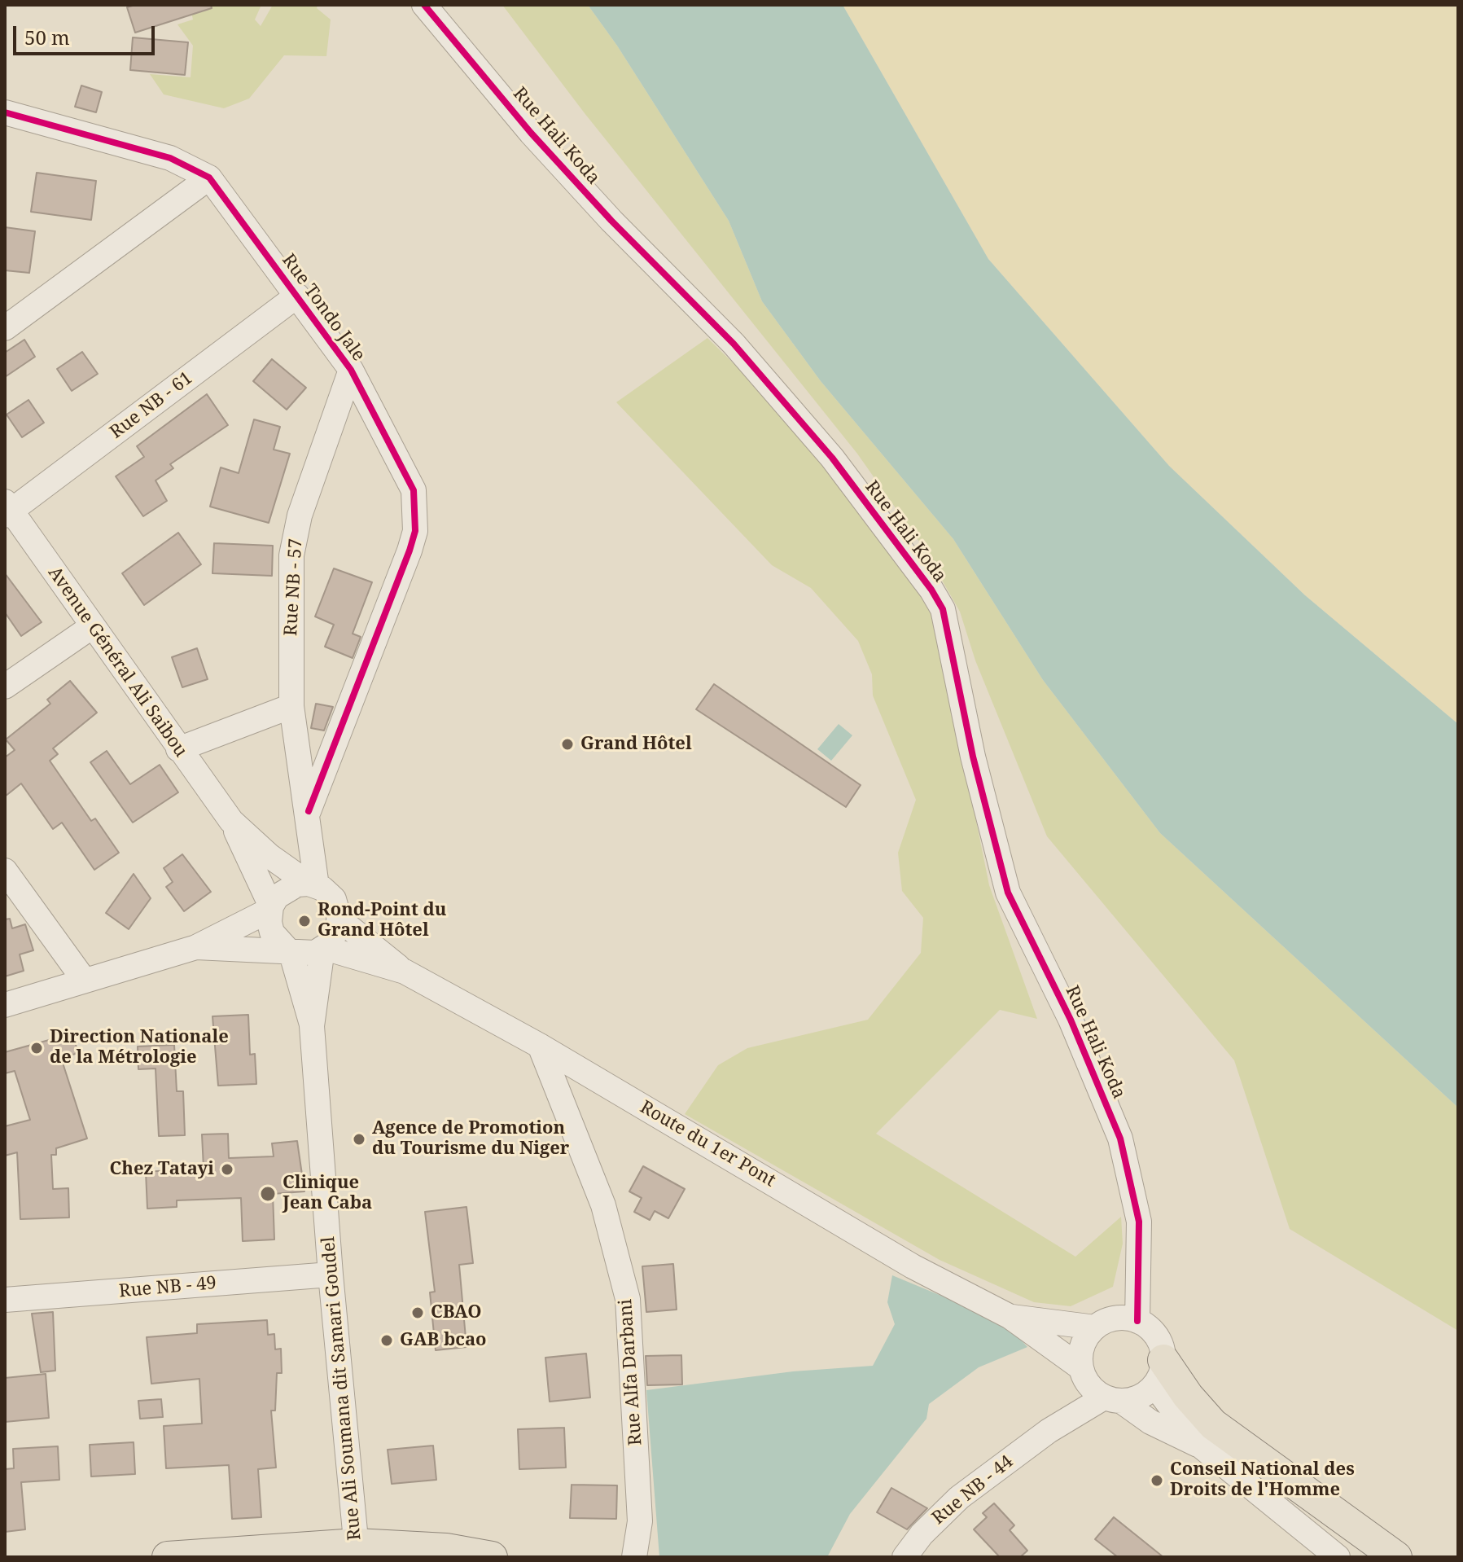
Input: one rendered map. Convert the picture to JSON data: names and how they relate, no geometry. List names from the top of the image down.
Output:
{
  "streets": {
    "street": [
      "Rue Hali Koda",
      "Rue Tondo Jale",
      "Rue NB - 61",
      "Rue NB - 57",
      "Avenue Général Ali Saibou",
      "Route du 1er Pont",
      "Rue NB - 49",
      "Rue Alfa Darbani",
      "Rue Ali Soumana dit Samari Goudel",
      "Rue NB - 44"
    ]
  },
  "crossings": [
    ["Rue Hali Koda", "Route du 1er Pont"],
    ["Rue Hali Koda", "Rue NB - 44"],
    ["Rue Tondo Jale", "Rue NB - 61"],
    ["Rue Tondo Jale", "Rue NB - 57"],
    ["Rue Tondo Jale", "Avenue Général Ali Saibou"],
    ["Rue Tondo Jale", "Route du 1er Pont"],
    ["Rue Tondo Jale", "Rue Ali Soumana dit Samari Goudel"],
    ["Rue NB - 61", "Avenue Général Ali Saibou"],
    ["Avenue Général Ali Saibou", "Route du 1er Pont"],
    ["Avenue Général Ali Saibou", "Rue Ali Soumana dit Samari Goudel"],
    ["Route du 1er Pont", "Rue Alfa Darbani"],
    ["Route du 1er Pont", "Rue Ali Soumana dit Samari Goudel"],
    ["Route du 1er Pont", "Rue NB - 44"],
    ["Rue NB - 49", "Rue Ali Soumana dit Samari Goudel"]
  ],
  "places": [
    "Grand Hôtel",
    "Rond-Point du Grand Hôtel",
    "Direction Nationale de la Métrologie",
    "Agence de Promotion du Tourisme du Niger",
    "Chez Tatayi",
    "Clinique Jean Caba",
    "CBAO",
    "GAB bcao",
    "Conseil National des Droits de l'Homme"
  ],
  "scale_bar": "50 m"
}
